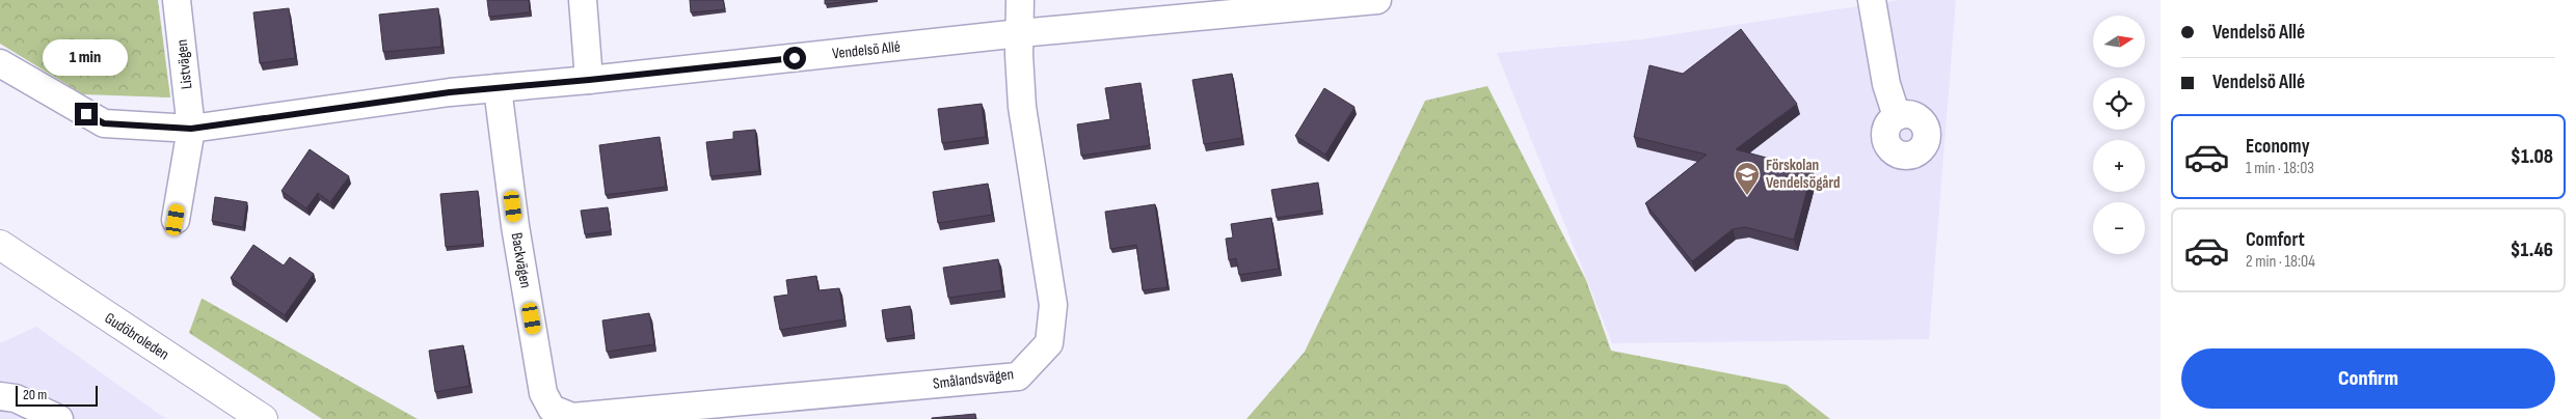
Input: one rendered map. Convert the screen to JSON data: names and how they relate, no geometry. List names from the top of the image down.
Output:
{
  "streets": {
    "main road": ["Gudöbroleden"],
    "street": [
      "Vendelsö Allé",
      "Listvägen",
      "Backvägen",
      "Smålandsvägen"
    ]
  },
  "crossings": [
    ["Vendelsö Allé", "Listvägen"],
    ["Vendelsö Allé", "Backvägen"],
    ["Vendelsö Allé", "Smålandsvägen"],
    ["Backvägen", "Smålandsvägen"]
  ],
  "places": {
    "school or university": ["Förskolan Vendelsögård"]
  },
  "scale_bar": "20 m",
  "north": "right",
  "page": {
    "banner": ["Vendelsö Allé", "Vendelsö Allé"],
    "map_buttons": ["+", "−"],
    "bubble": "1 min",
    "list": [
      {
        "name": "Economy",
        "note": "1 min · 18:03",
        "value": "$1.08"
      },
      {
        "name": "Comfort",
        "note": "2 min · 18:04",
        "value": "$1.46"
      }
    ],
    "buttons": "Confirm",
    "scale": "20 m"
  }
}
